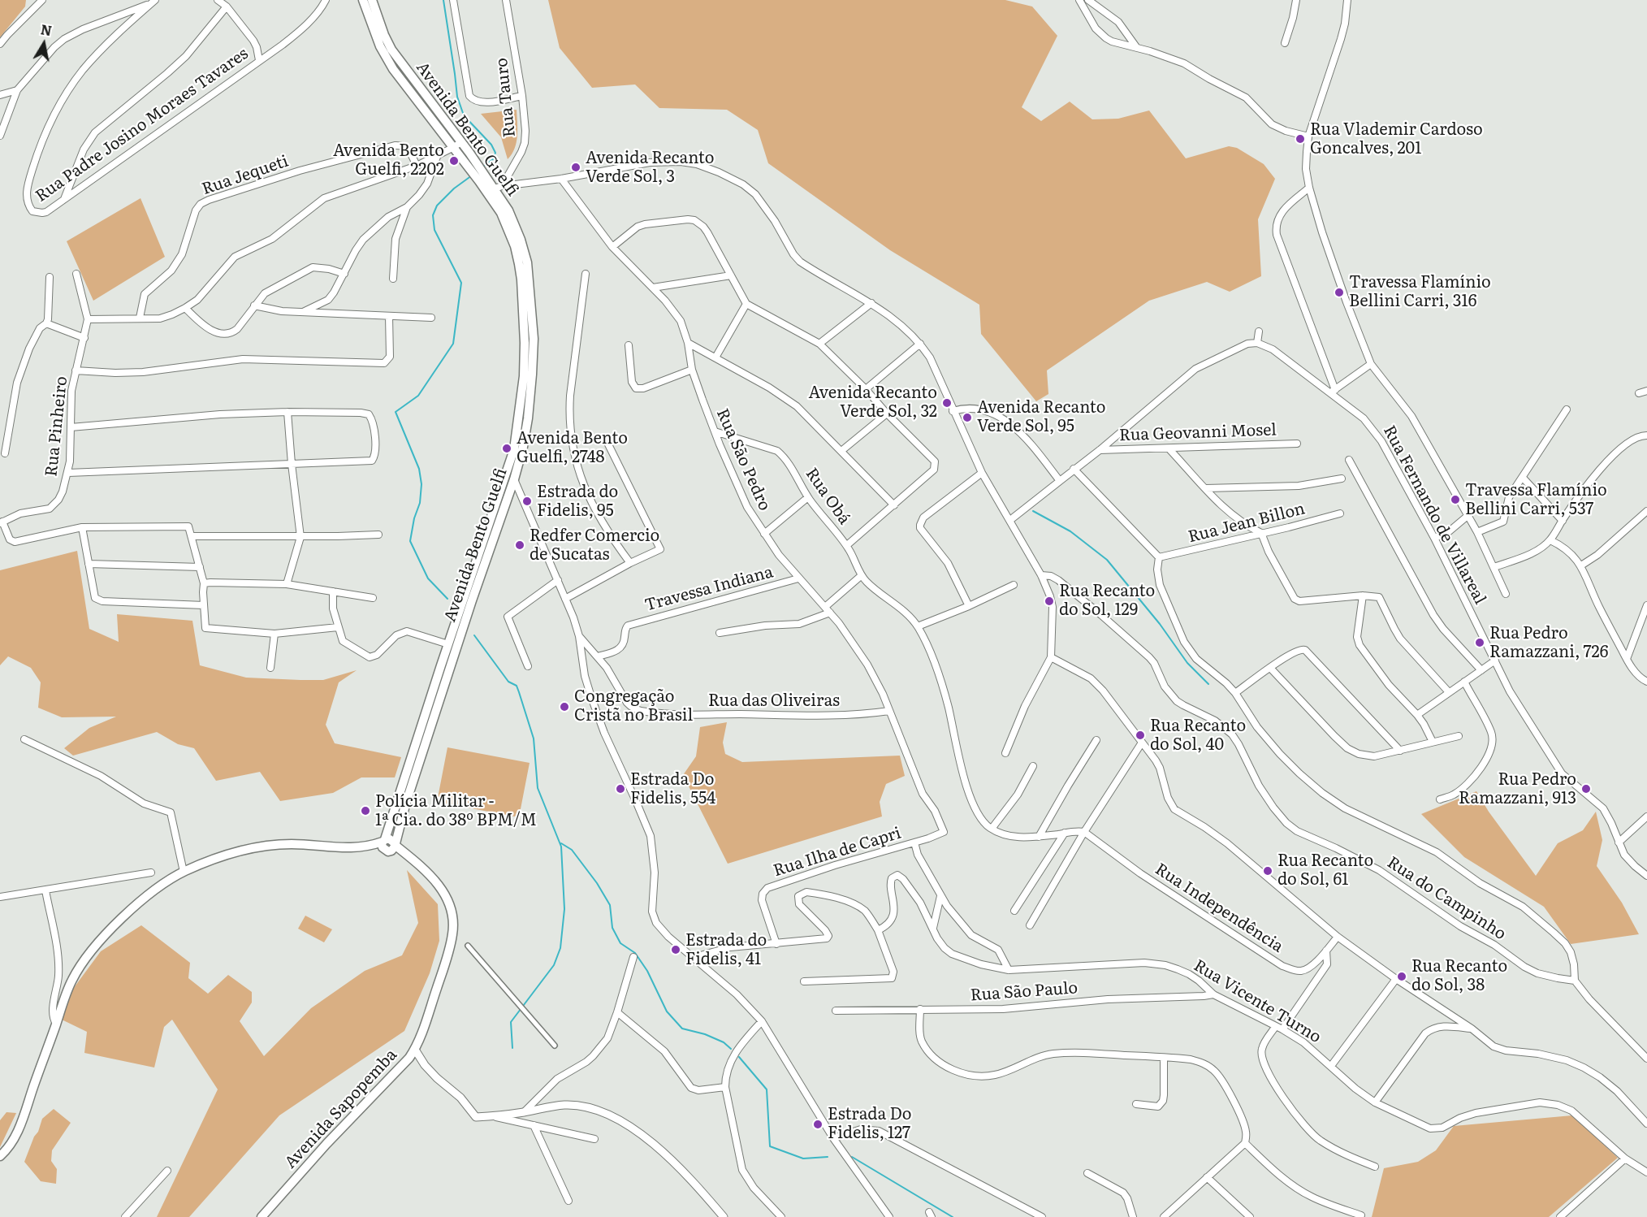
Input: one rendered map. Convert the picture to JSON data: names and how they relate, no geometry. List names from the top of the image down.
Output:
{
  "streets": {
    "main road": ["Avenida Bento Guelfi", "Avenida Sapopemba"],
    "street": [
      "Rua Tauro",
      "Rua Padre Josino Moraes Tavares",
      "Rua Jequeti",
      "Rua Pinheiro",
      "Rua Geovanni Mosel",
      "Rua São Pedro",
      "Rua Obá",
      "Rua Fernando de Villareal",
      "Rua Jean Billon",
      "Travessa Indiana",
      "Rua das Oliveiras",
      "Rua Ilha de Capri",
      "Rua do Campinho",
      "Rua Independência",
      "Rua São Paulo",
      "Rua Vicente Turno"
    ]
  },
  "crossings": [
    ["Rua Tauro", "Avenida Bento Guelfi"],
    ["Avenida Bento Guelfi", "Avenida Sapopemba"],
    ["Rua São Pedro", "Rua Obá"],
    ["Rua São Pedro", "Travessa Indiana"],
    ["Rua São Pedro", "Rua das Oliveiras"],
    ["Rua São Pedro", "Rua Ilha de Capri"],
    ["Travessa Indiana", "Rua das Oliveiras"],
    ["Rua São Paulo", "Rua Vicente Turno"]
  ],
  "places": [
    "Rua Vlademir Cardoso Goncalves, 201",
    "Avenida Bento Guelfi, 2202",
    "Avenida Recanto Verde Sol, 3",
    "Travessa Flamínio Bellini Carri, 316",
    "Avenida Recanto Verde Sol, 32",
    "Avenida Recanto Verde Sol, 95",
    "Avenida Bento Guelfi, 2748",
    "Travessa Flamínio Bellini Carri, 537",
    "Estrada do Fidelis, 95",
    "Redfer Comercio de Sucatas",
    "Rua Recanto do Sol, 129",
    "Rua Pedro Ramazzani, 726",
    "Congregação Cristã no Brasil",
    "Rua Recanto do Sol, 40",
    "Estrada Do Fidelis, 554",
    "Rua Pedro Ramazzani, 913",
    "Polícia Militar - 1ª Cia. do 38º BPM/M",
    "Rua Recanto do Sol, 61",
    "Estrada do Fidelis, 41",
    "Rua Recanto do Sol, 38",
    "Estrada Do Fidelis, 127"
  ],
  "north": "top"
}
